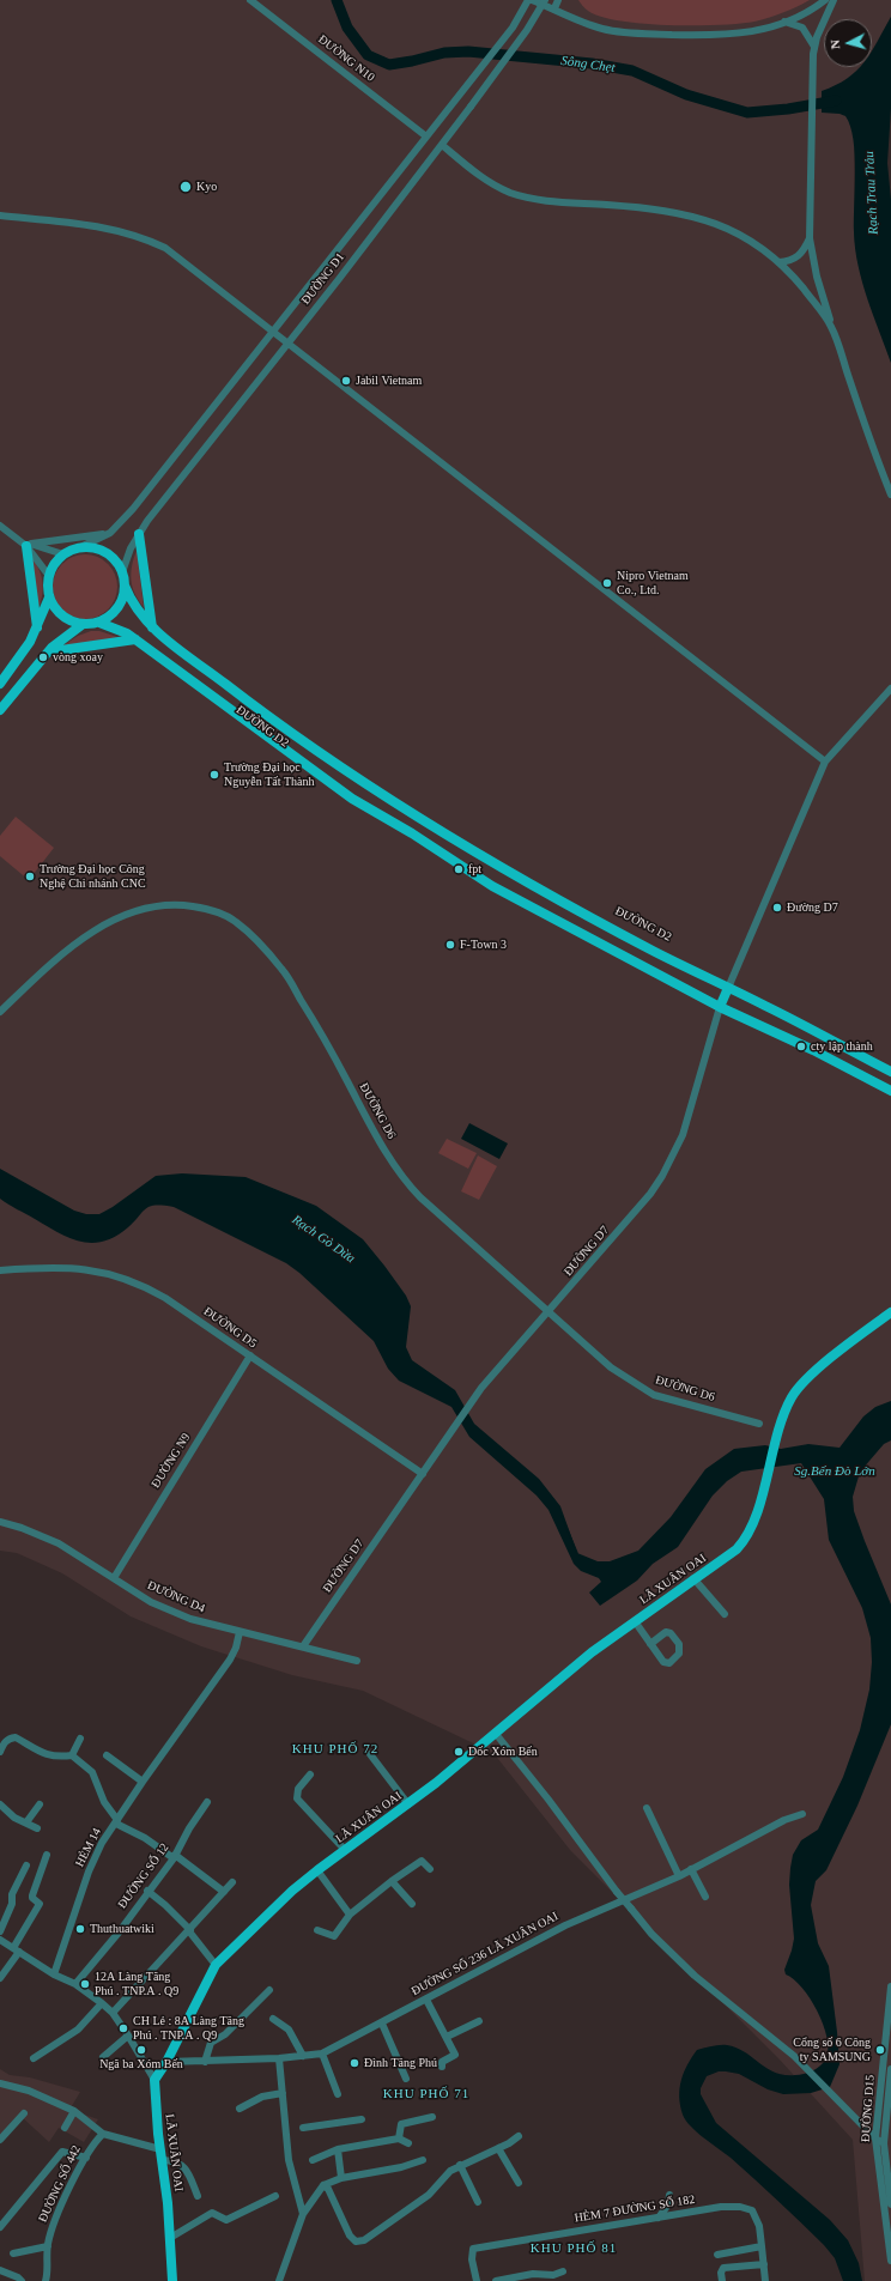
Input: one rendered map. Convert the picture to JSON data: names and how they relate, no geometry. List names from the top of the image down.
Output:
{
  "streets": {
    "main road": ["ĐƯỜNG D2", "LÃ XUÂN OAI"],
    "street": [
      "ĐƯỜNG N10",
      "ĐƯỜNG D1",
      "ĐƯỜNG D6",
      "ĐƯỜNG D7",
      "ĐƯỜNG D5",
      "ĐƯỜNG N9",
      "ĐƯỜNG D4",
      "HẺM 14",
      "ĐƯỜNG SỐ 12",
      "ĐƯỜNG SỐ 236 LÃ XUÂN OAI",
      "ĐƯỜNG D15",
      "ĐƯỜNG SỐ 442",
      "HẺM 7 ĐƯỜNG SỐ 182"
    ]
  },
  "crossings": [
    ["ĐƯỜNG N10", "ĐƯỜNG D1"],
    ["ĐƯỜNG D1", "ĐƯỜNG D2"],
    ["ĐƯỜNG D2", "ĐƯỜNG D7"],
    ["ĐƯỜNG D6", "ĐƯỜNG D7"],
    ["ĐƯỜNG D7", "ĐƯỜNG D5"],
    ["ĐƯỜNG D7", "ĐƯỜNG D4"],
    ["ĐƯỜNG D5", "ĐƯỜNG N9"],
    ["ĐƯỜNG N9", "ĐƯỜNG D4"],
    ["LÃ XUÂN OAI", "ĐƯỜNG SỐ 236 LÃ XUÂN OAI"],
    ["ĐƯỜNG D4", "HẺM 14"]
  ],
  "districts": ["KHU PHỐ 72", "KHU PHỐ 71", "KHU PHỐ 81"],
  "water": [
    "Sông Chẹt",
    "Rạch Trau Trảu",
    "Rạch Gò Dừa",
    "Sg.Bến Đò Lớn"
  ],
  "places": [
    "Kyo",
    "Jabil Vietnam",
    "Nipro Vietnam Co., Ltd.",
    "vòng xoay",
    "Trường Đại học Nguyễn Tất Thành",
    "fpt",
    "Trường Đại học Công Nghệ Chi nhánh CNC",
    "Đường D7",
    "F-Town 3",
    "cty lập thành",
    "Dốc Xóm Bến",
    "Thuthuatwiki",
    "12A Làng Tăng Phú . TNP.A . Q9",
    "CH Lẻ : 8A Làng Tăng Phú . TNP.A . Q9",
    "Ngã ba Xóm Bến",
    "Cổng số 6 Công ty SAMSUNG",
    "Đình Tăng Phú"
  ],
  "north": "left"
}
